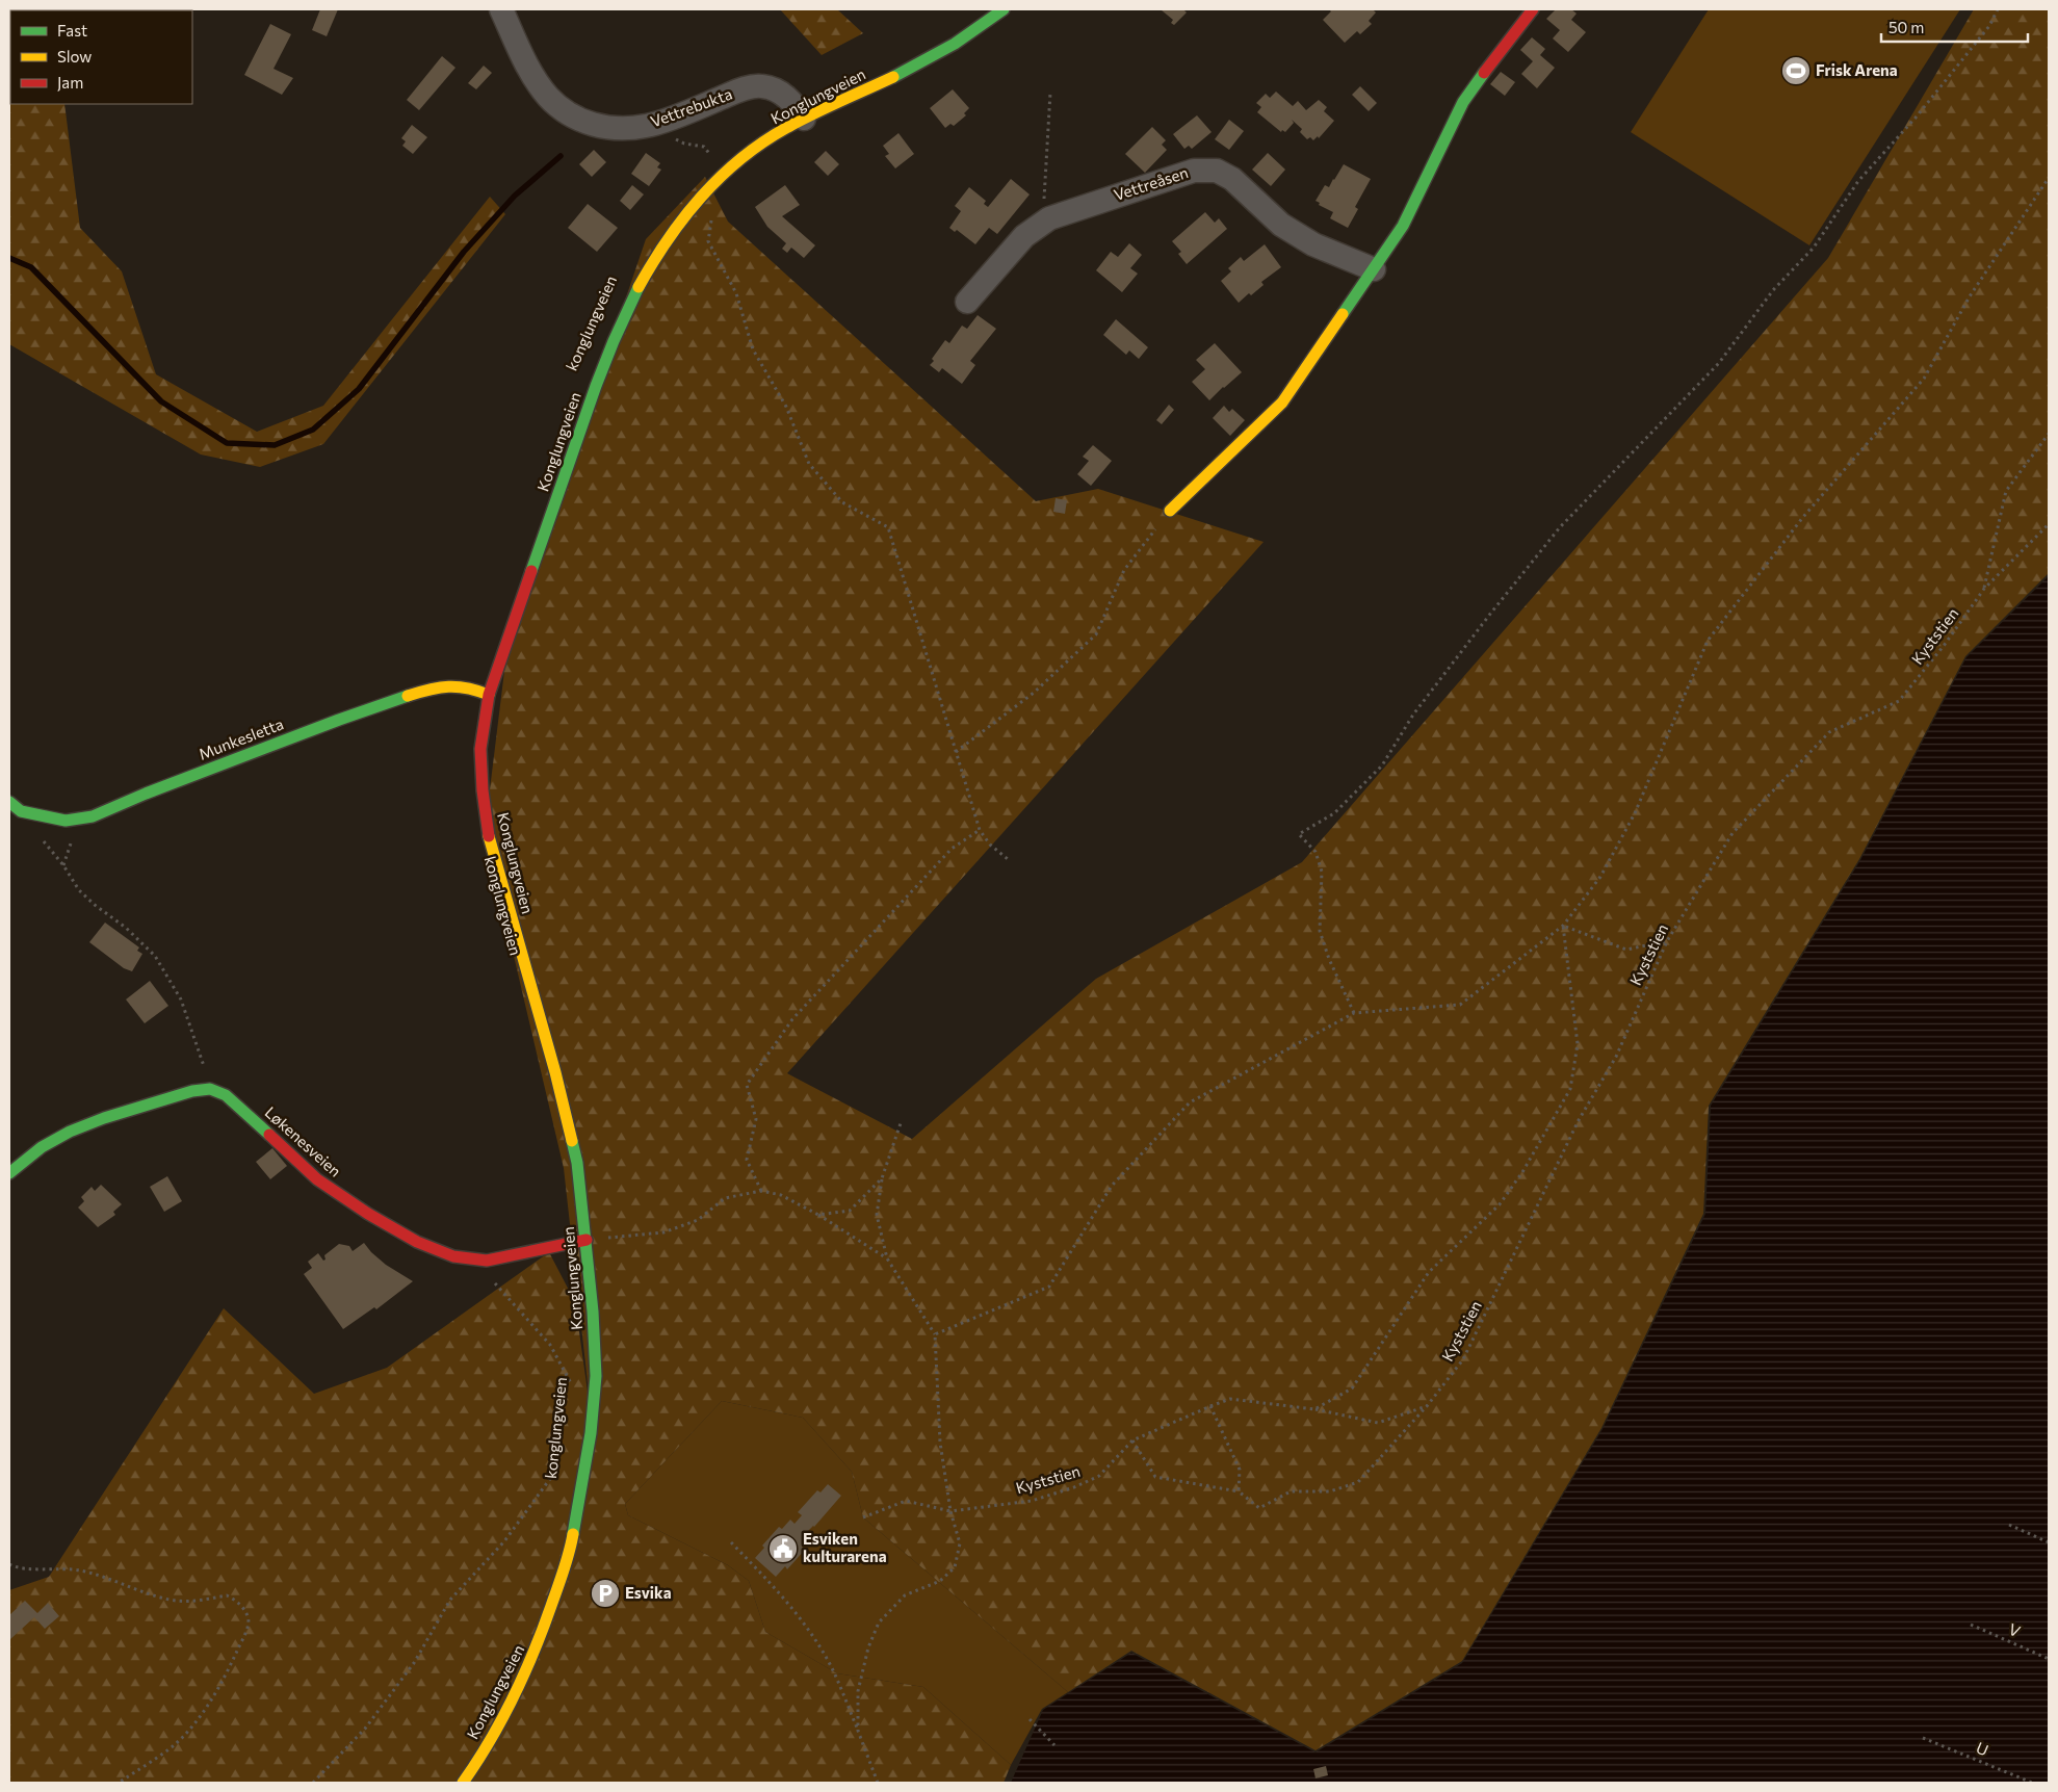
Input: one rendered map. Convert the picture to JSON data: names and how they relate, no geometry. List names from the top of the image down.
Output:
{
  "streets": {
    "street": [
      "Konglungveien",
      "Vettrebukta",
      "Vettreåsen",
      "Munkesletta",
      "Løkenesveien"
    ],
    "path": [
      "konglungveien",
      "Kyststien",
      "V",
      "U"
    ]
  },
  "crossings": [
    ["Konglungveien", "Vettrebukta"],
    ["Konglungveien", "Munkesletta"],
    ["Konglungveien", "Løkenesveien"]
  ],
  "places": {
    "sports": ["Frisk Arena"],
    "public building": ["Esviken kulturarena"],
    "parking": ["Esvika"]
  },
  "legend": ["Fast", "Slow", "Jam"],
  "scale_bar": "50 m"
}
